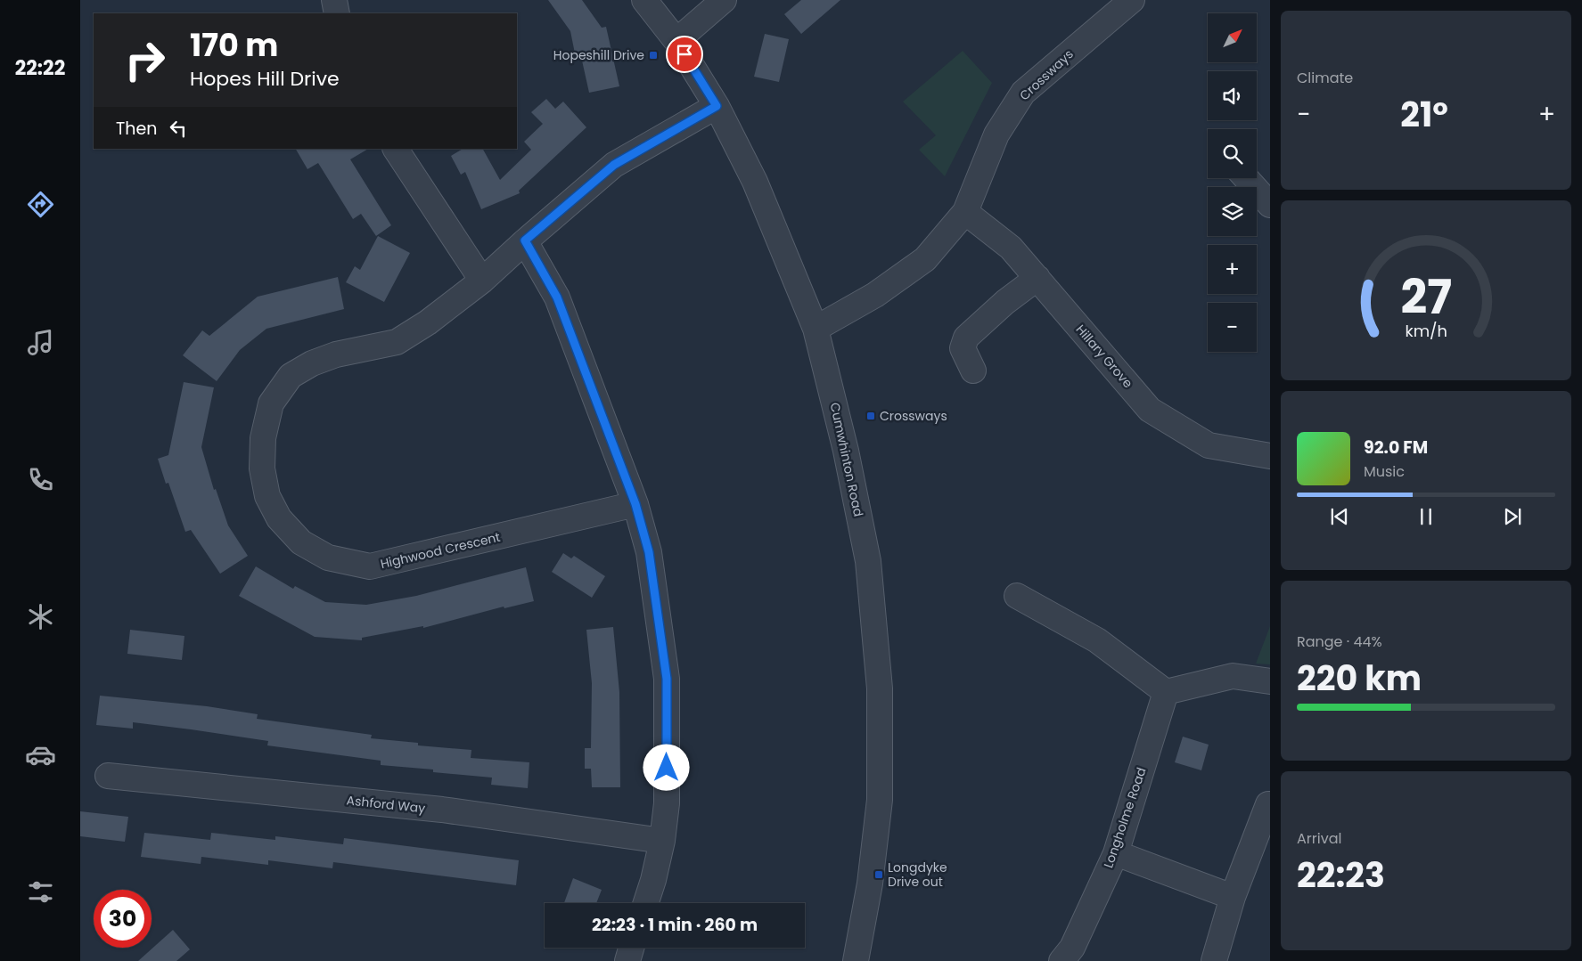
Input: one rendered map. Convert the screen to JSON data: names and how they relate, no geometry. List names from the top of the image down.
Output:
{
  "streets": {
    "street": [
      "Crossways",
      "Hillary Grove",
      "Cumwhinton Road",
      "Highwood Crescent",
      "Ashford Way",
      "Longholme Road"
    ]
  },
  "crossings": [
    ["Crossways", "Hillary Grove"],
    ["Crossways", "Cumwhinton Road"],
    ["Cumwhinton Road", "Highwood Crescent"]
  ],
  "places": {
    "transit": ["Hopeshill Drive", "Crossways", "Longdyke Drive out"]
  },
  "north": "top right",
  "page": {
    "tabs": "22:22",
    "tile": [
      "Climate",
      ["Range · 44%", "220 km"],
      ["Arrival", "22:23"]
    ],
    "map_buttons": ["+", "−"],
    "turn": ["170 m", "Hopes Hill Drive"],
    "heat": ["−", "21°", "+"],
    "then": "Then",
    "song": ["92.0 FM", "Music"],
    "limit": "30",
    "trip": "22:23 · 1 min · 260 m",
    "gauge": ["27", "km/h"]
  }
}
